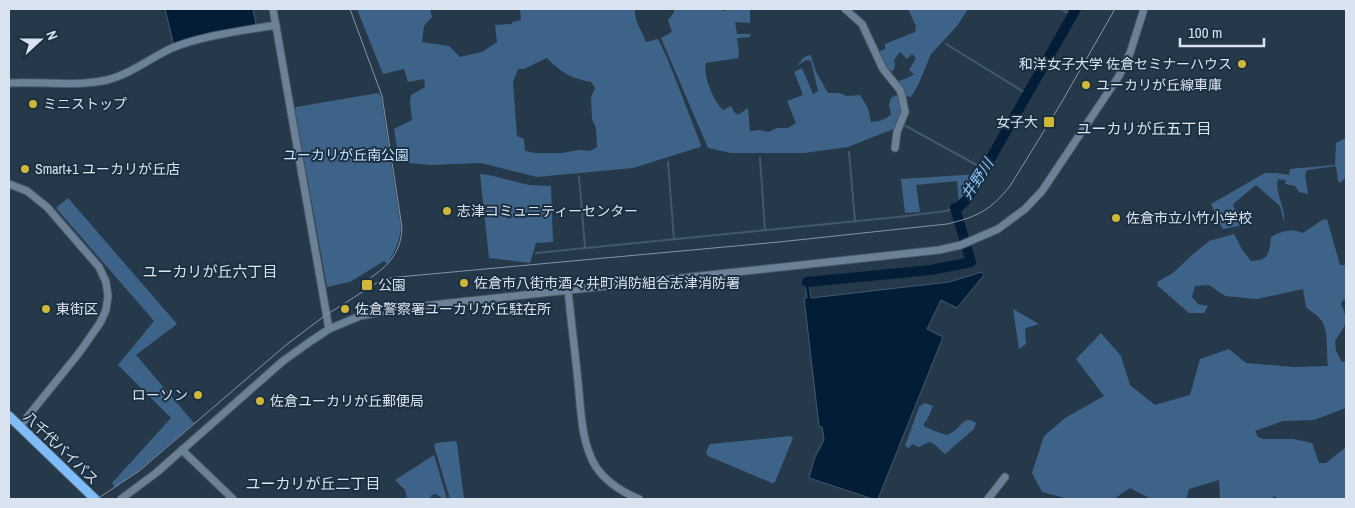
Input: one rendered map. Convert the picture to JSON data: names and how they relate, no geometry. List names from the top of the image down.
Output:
{
  "streets": {
    "highway": ["八千代バイパス"]
  },
  "districts": ["ユーカリが丘五丁目", "ユーカリが丘六丁目", "ユーカリが丘二丁目"],
  "water": ["井野川"],
  "parks": ["ユーカリが丘南公園"],
  "places": {
    "other": [
      "和洋女子大学 佐倉セミナーハウス",
      "ユーカリが丘線車庫",
      "ミニストップ",
      "Smart+1 ユーカリが丘店",
      "志津コミュニティーセンター",
      "佐倉市立小竹小学校",
      "佐倉市八街市酒々井町消防組合志津消防署",
      "東街区",
      "佐倉警察署ユーカリが丘駐在所",
      "ローソン",
      "佐倉ユーカリが丘郵便局"
    ],
    "transit": ["女子大", "公園"]
  },
  "scale_bar": "100 m",
  "north": "right"
}
